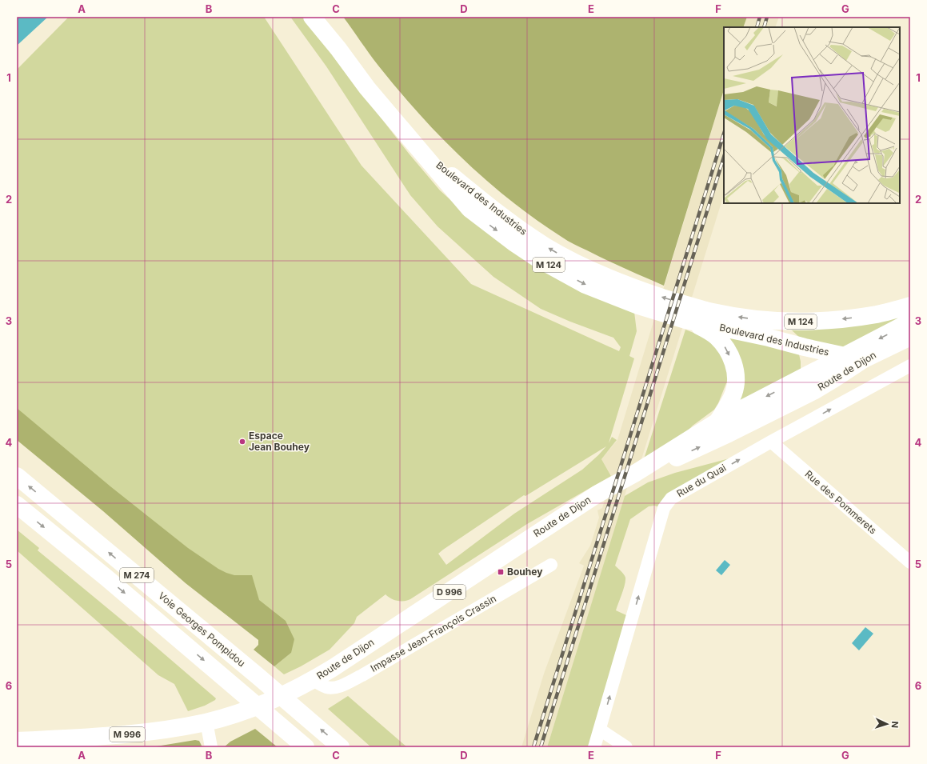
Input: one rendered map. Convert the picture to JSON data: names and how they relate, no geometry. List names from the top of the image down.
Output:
{
  "streets": {
    "main road": [
      "Boulevard des Industries",
      "M 124",
      "Route de Dijon",
      "M 274",
      "D 996",
      "Voie Georges Pompidou",
      "M 996"
    ],
    "street": ["Rue du Quai", "Rue des Pommerets", "Impasse Jean-François Crassin"]
  },
  "crossings": [
    ["Boulevard des Industries", "Route de Dijon"],
    ["Route de Dijon", "Impasse Jean-François Crassin"],
    ["Rue du Quai", "Rue des Pommerets"]
  ],
  "one_way": ["Rue du Quai"],
  "places": {
    "other": ["Espace Jean Bouhey"],
    "transit": ["Bouhey"]
  },
  "north": "right",
  "grid": {
    "columns": [
      "A",
      "B",
      "C",
      "D",
      "E",
      "F",
      "G"
    ],
    "rows": [
      "1",
      "2",
      "3",
      "4",
      "5",
      "6"
    ]
  }
}
